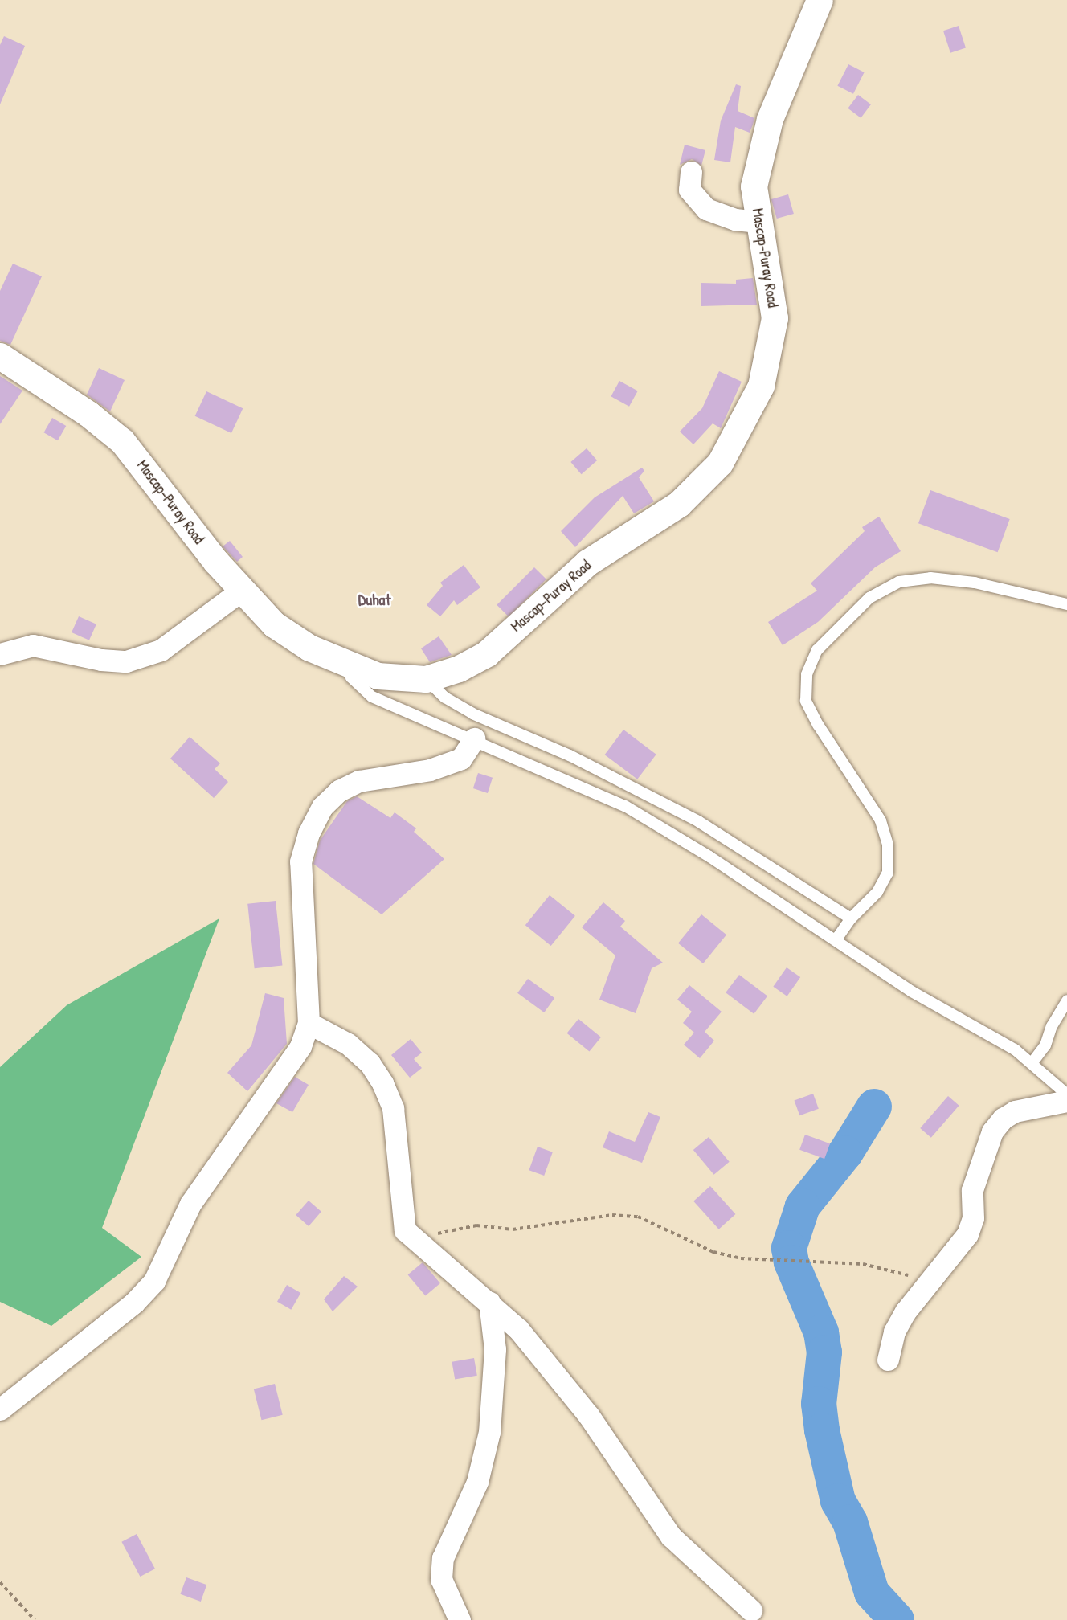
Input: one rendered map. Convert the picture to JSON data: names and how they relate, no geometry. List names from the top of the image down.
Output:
{
  "streets": {
    "street": ["Mascap-Puray Road"]
  },
  "districts": ["Duhat"]
}
